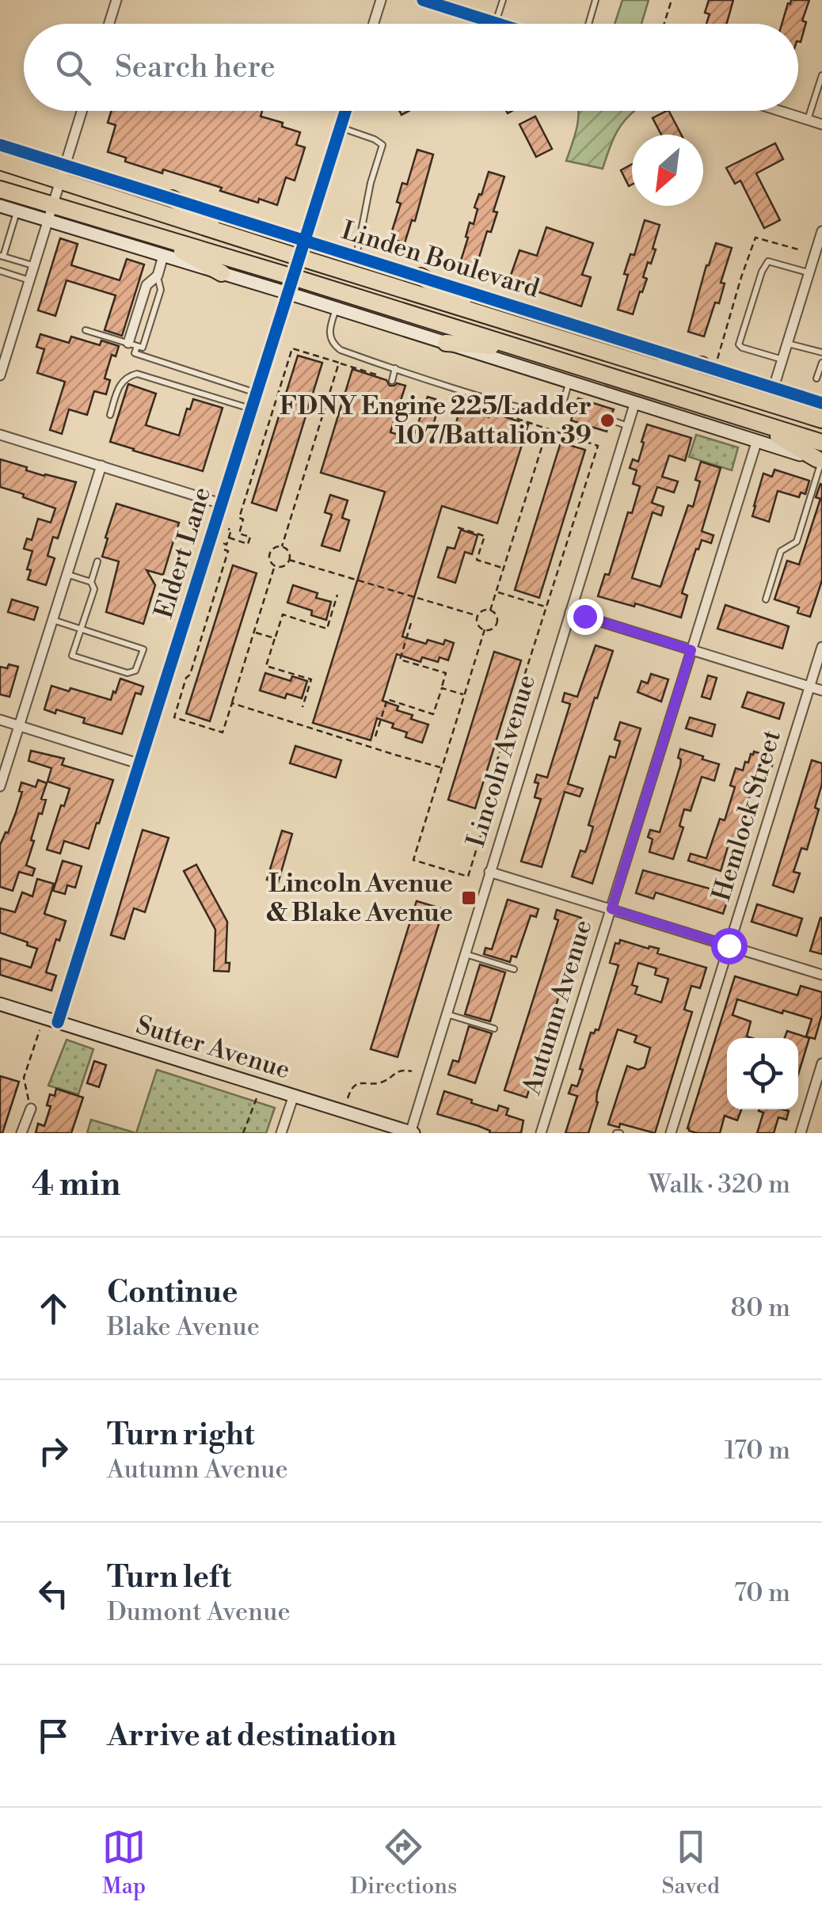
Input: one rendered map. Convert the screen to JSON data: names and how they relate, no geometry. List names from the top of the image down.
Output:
{
  "streets": {
    "highway": ["Linden Boulevard"],
    "street": [
      "Eldert Lane",
      "Lincoln Avenue",
      "Hemlock Street",
      "Autumn Avenue",
      "Sutter Avenue"
    ]
  },
  "crossings": [
    ["Linden Boulevard", "Eldert Lane"],
    ["Eldert Lane", "Sutter Avenue"],
    ["Lincoln Avenue", "Sutter Avenue"]
  ],
  "places": {
    "other": ["FDNY Engine 225/Ladder 107/Battalion 39"],
    "transit": ["Lincoln Avenue & Blake Avenue"]
  },
  "north": "bottom left",
  "page": {
    "search": "Search here",
    "heading": ["4 min", "Walk · 320 m"],
    "list": [
      ["Continue", "Blake Avenue", "80 m"],
      ["Turn right", "Autumn Avenue", "170 m"],
      ["Turn left", "Dumont Avenue", "70 m"],
      "Arrive at destination"
    ],
    "nav": ["Map", "Directions", "Saved"]
  }
}
